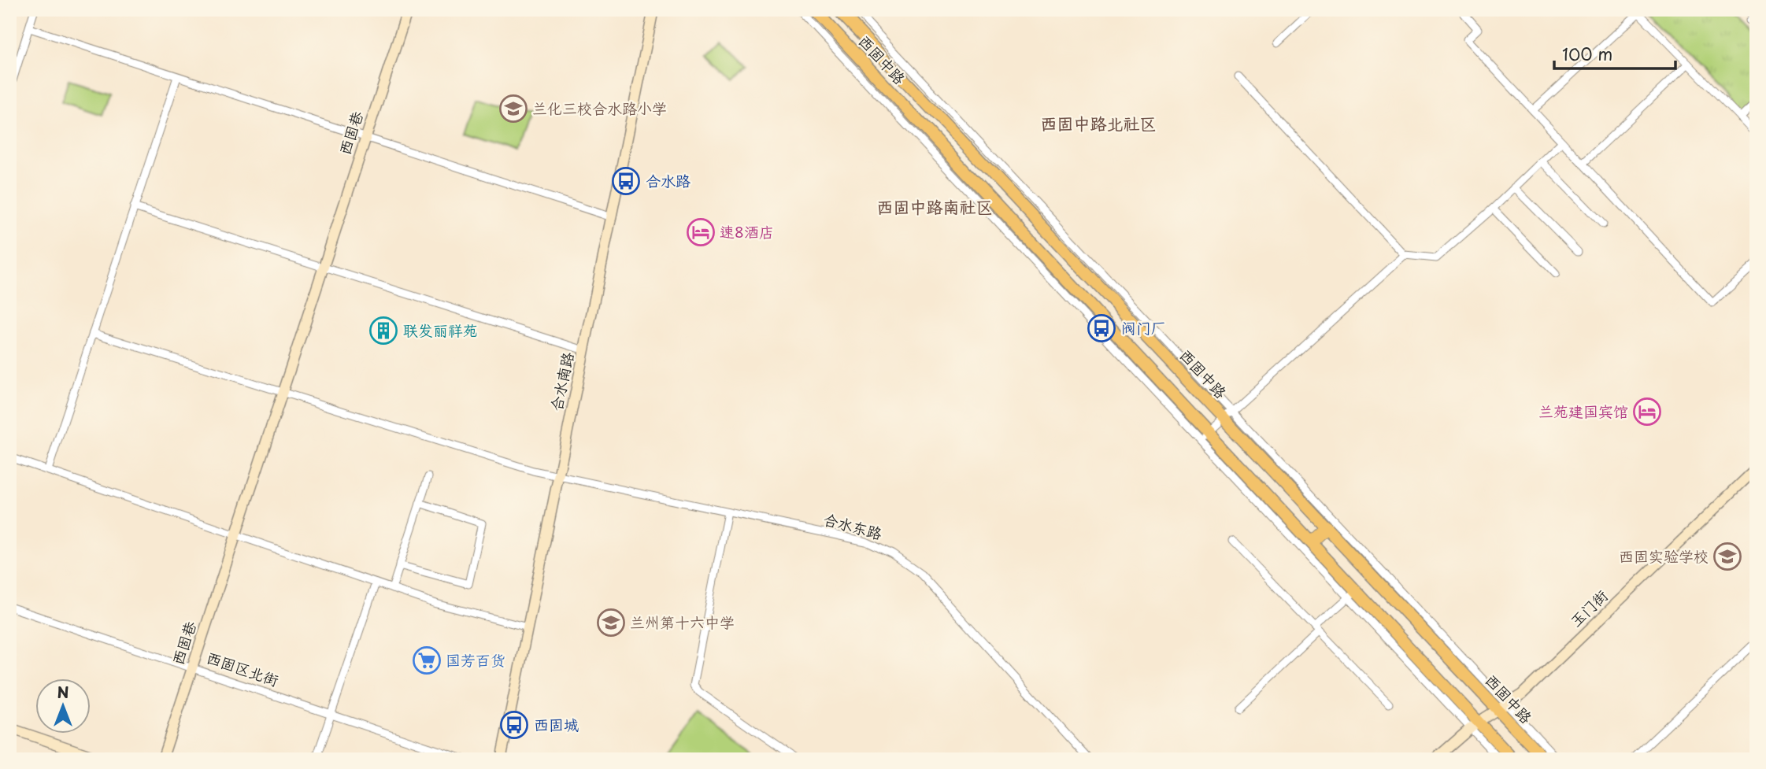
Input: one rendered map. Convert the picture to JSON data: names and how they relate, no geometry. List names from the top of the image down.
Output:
{
  "streets": {
    "main road": ["西固中路"],
    "street": [
      "西固巷",
      "合水南路",
      "合水东路",
      "玉门街",
      "西固区北街"
    ]
  },
  "crossings": [
    ["西固中路", "玉门街"],
    ["西固巷", "合水东路"],
    ["西固巷", "西固区北街"],
    ["合水南路", "合水东路"]
  ],
  "districts": ["西固中路北社区", "西固中路南社区"],
  "places": {
    "school or university": ["兰化三校合水路小学", "西固实验学校", "兰州第十六中学"],
    "bus stop": ["合水路", "阀门厂", "西固城"],
    "hotel": ["速8酒店", "兰苑建国宾馆"],
    "building": ["联发丽祥苑"],
    "supermarket": ["国芳百货"]
  },
  "scale_bar": "100 m",
  "north": "top"
}
